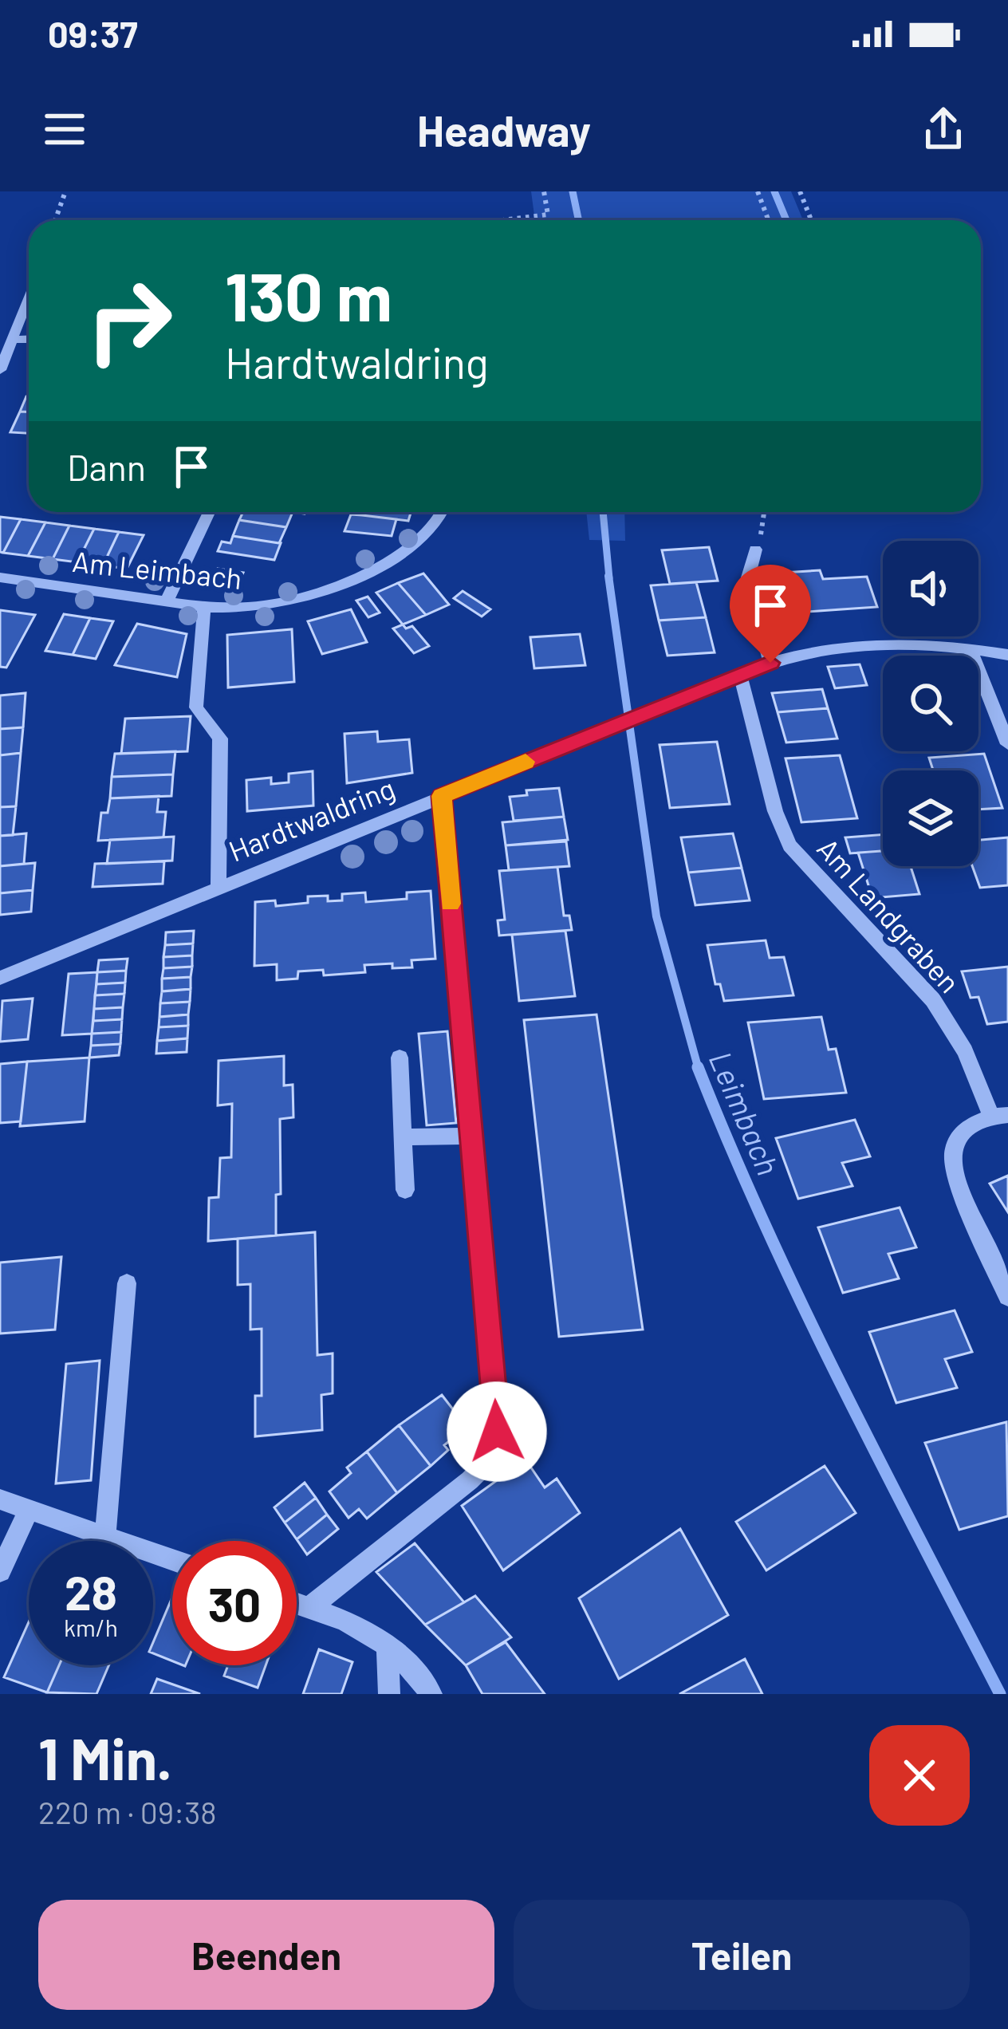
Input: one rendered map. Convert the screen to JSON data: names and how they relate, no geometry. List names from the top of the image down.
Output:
{
  "streets": {
    "street": ["Am Leimbach", "Hardtwaldring", "Am Landgraben"]
  },
  "crossings": [
    ["Am Leimbach", "Hardtwaldring"],
    ["Hardtwaldring", "Am Landgraben"]
  ],
  "water": ["Leimbach"],
  "page": {
    "status": "09:37",
    "header": "Headway",
    "turn": ["130 m", "Hardtwaldring"],
    "then": "Dann",
    "speed": "28 km/h",
    "limit": "30",
    "heading": ["1 Min.", "220 m · 09:38"],
    "buttons": ["Beenden", "Teilen"]
  }
}
